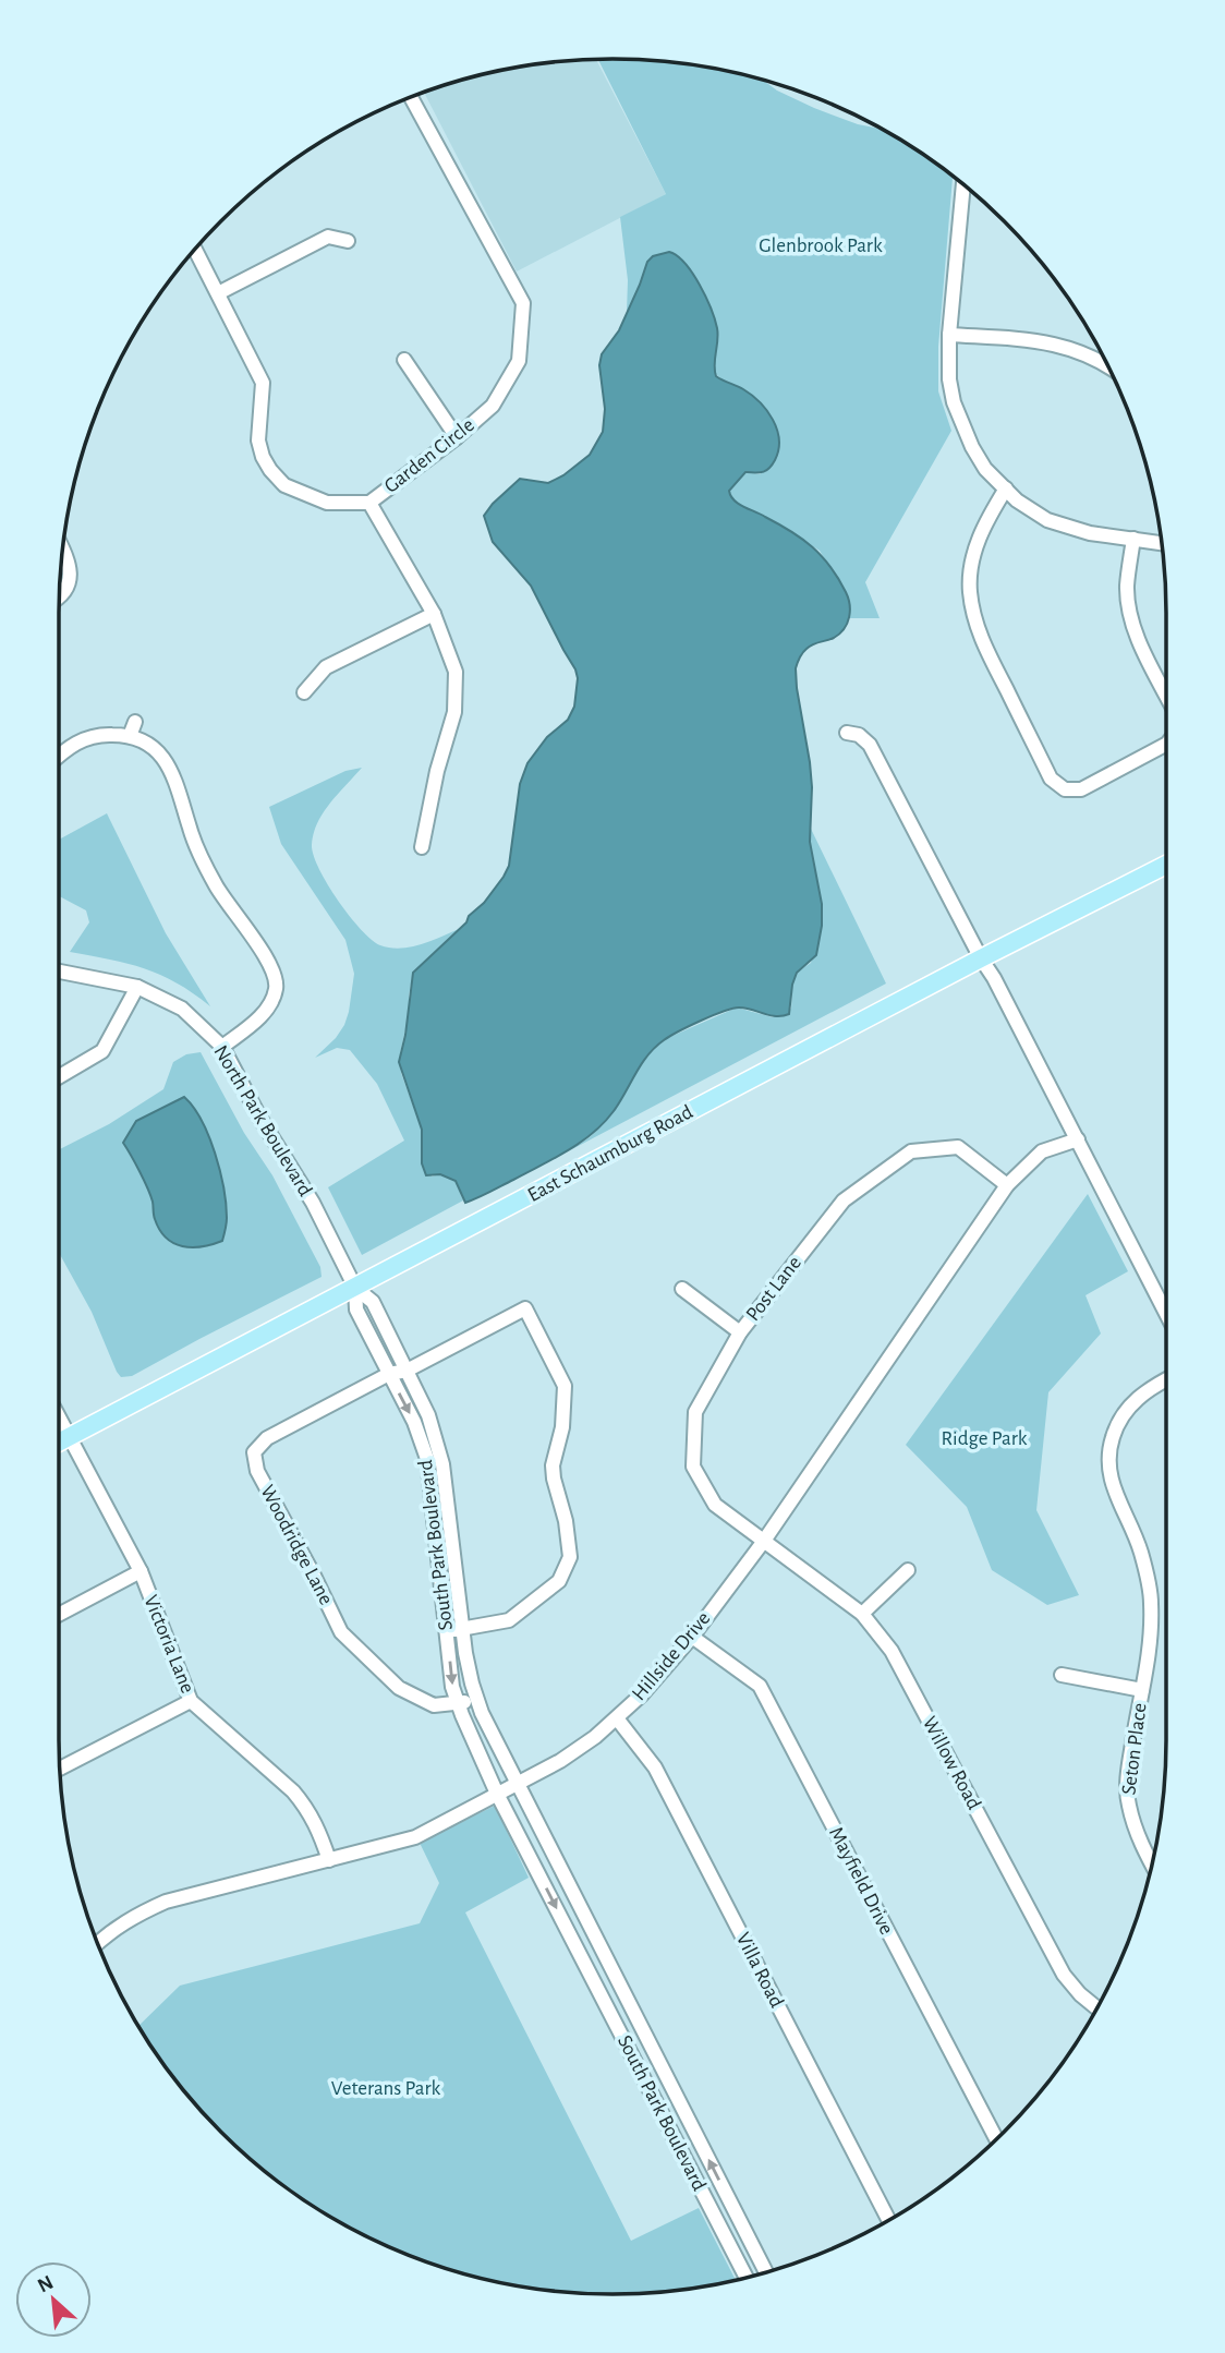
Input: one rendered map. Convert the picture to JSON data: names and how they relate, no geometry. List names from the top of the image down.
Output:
{
  "streets": {
    "main road": ["East Schaumburg Road"],
    "street": [
      "Garden Circle",
      "North Park Boulevard",
      "Post Lane",
      "Woodridge Lane",
      "South Park Boulevard",
      "Victoria Lane",
      "Hillside Drive",
      "Seton Place",
      "Willow Road",
      "Mayfield Drive",
      "Villa Road"
    ]
  },
  "crossings": [
    ["North Park Boulevard", "East Schaumburg Road"],
    ["North Park Boulevard", "South Park Boulevard"],
    ["East Schaumburg Road", "South Park Boulevard"],
    ["East Schaumburg Road", "Victoria Lane"],
    ["Post Lane", "Hillside Drive"],
    ["Post Lane", "Willow Road"],
    ["Woodridge Lane", "South Park Boulevard"],
    ["South Park Boulevard", "Hillside Drive"],
    ["Victoria Lane", "Hillside Drive"],
    ["Hillside Drive", "Willow Road"],
    ["Hillside Drive", "Mayfield Drive"],
    ["Hillside Drive", "Villa Road"]
  ],
  "parks": ["Glenbrook Park", "Ridge Park", "Veterans Park"],
  "north": "top left"
}
